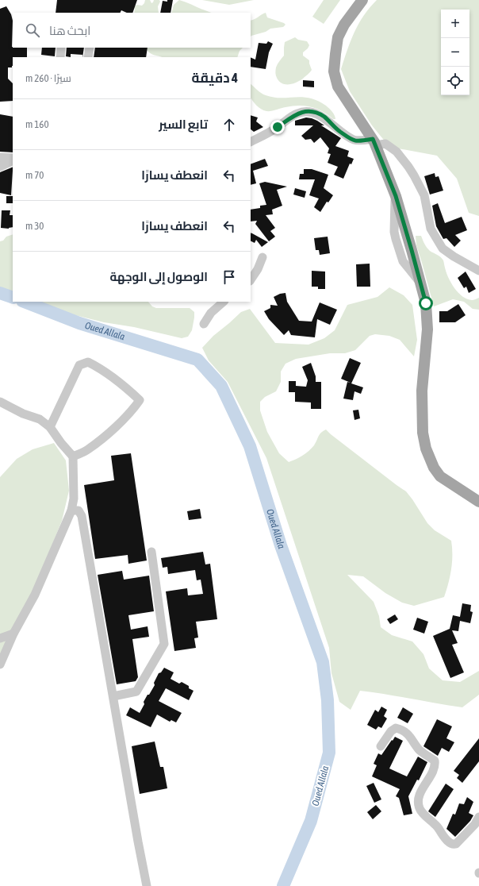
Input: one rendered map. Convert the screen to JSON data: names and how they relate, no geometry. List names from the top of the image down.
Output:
{
  "water": ["Oued Allala"],
  "page": {
    "map_buttons": ["+", "−"],
    "search": "ابحث هنا",
    "heading": ["4 دقيقة", "سيرًا · 260 m"],
    "list": [
      ["تابع السير", "160 m"],
      ["انعطف يسارًا", "70 m"],
      ["انعطف يسارًا", "30 m"],
      "الوصول إلى الوجهة"
    ]
  }
}
